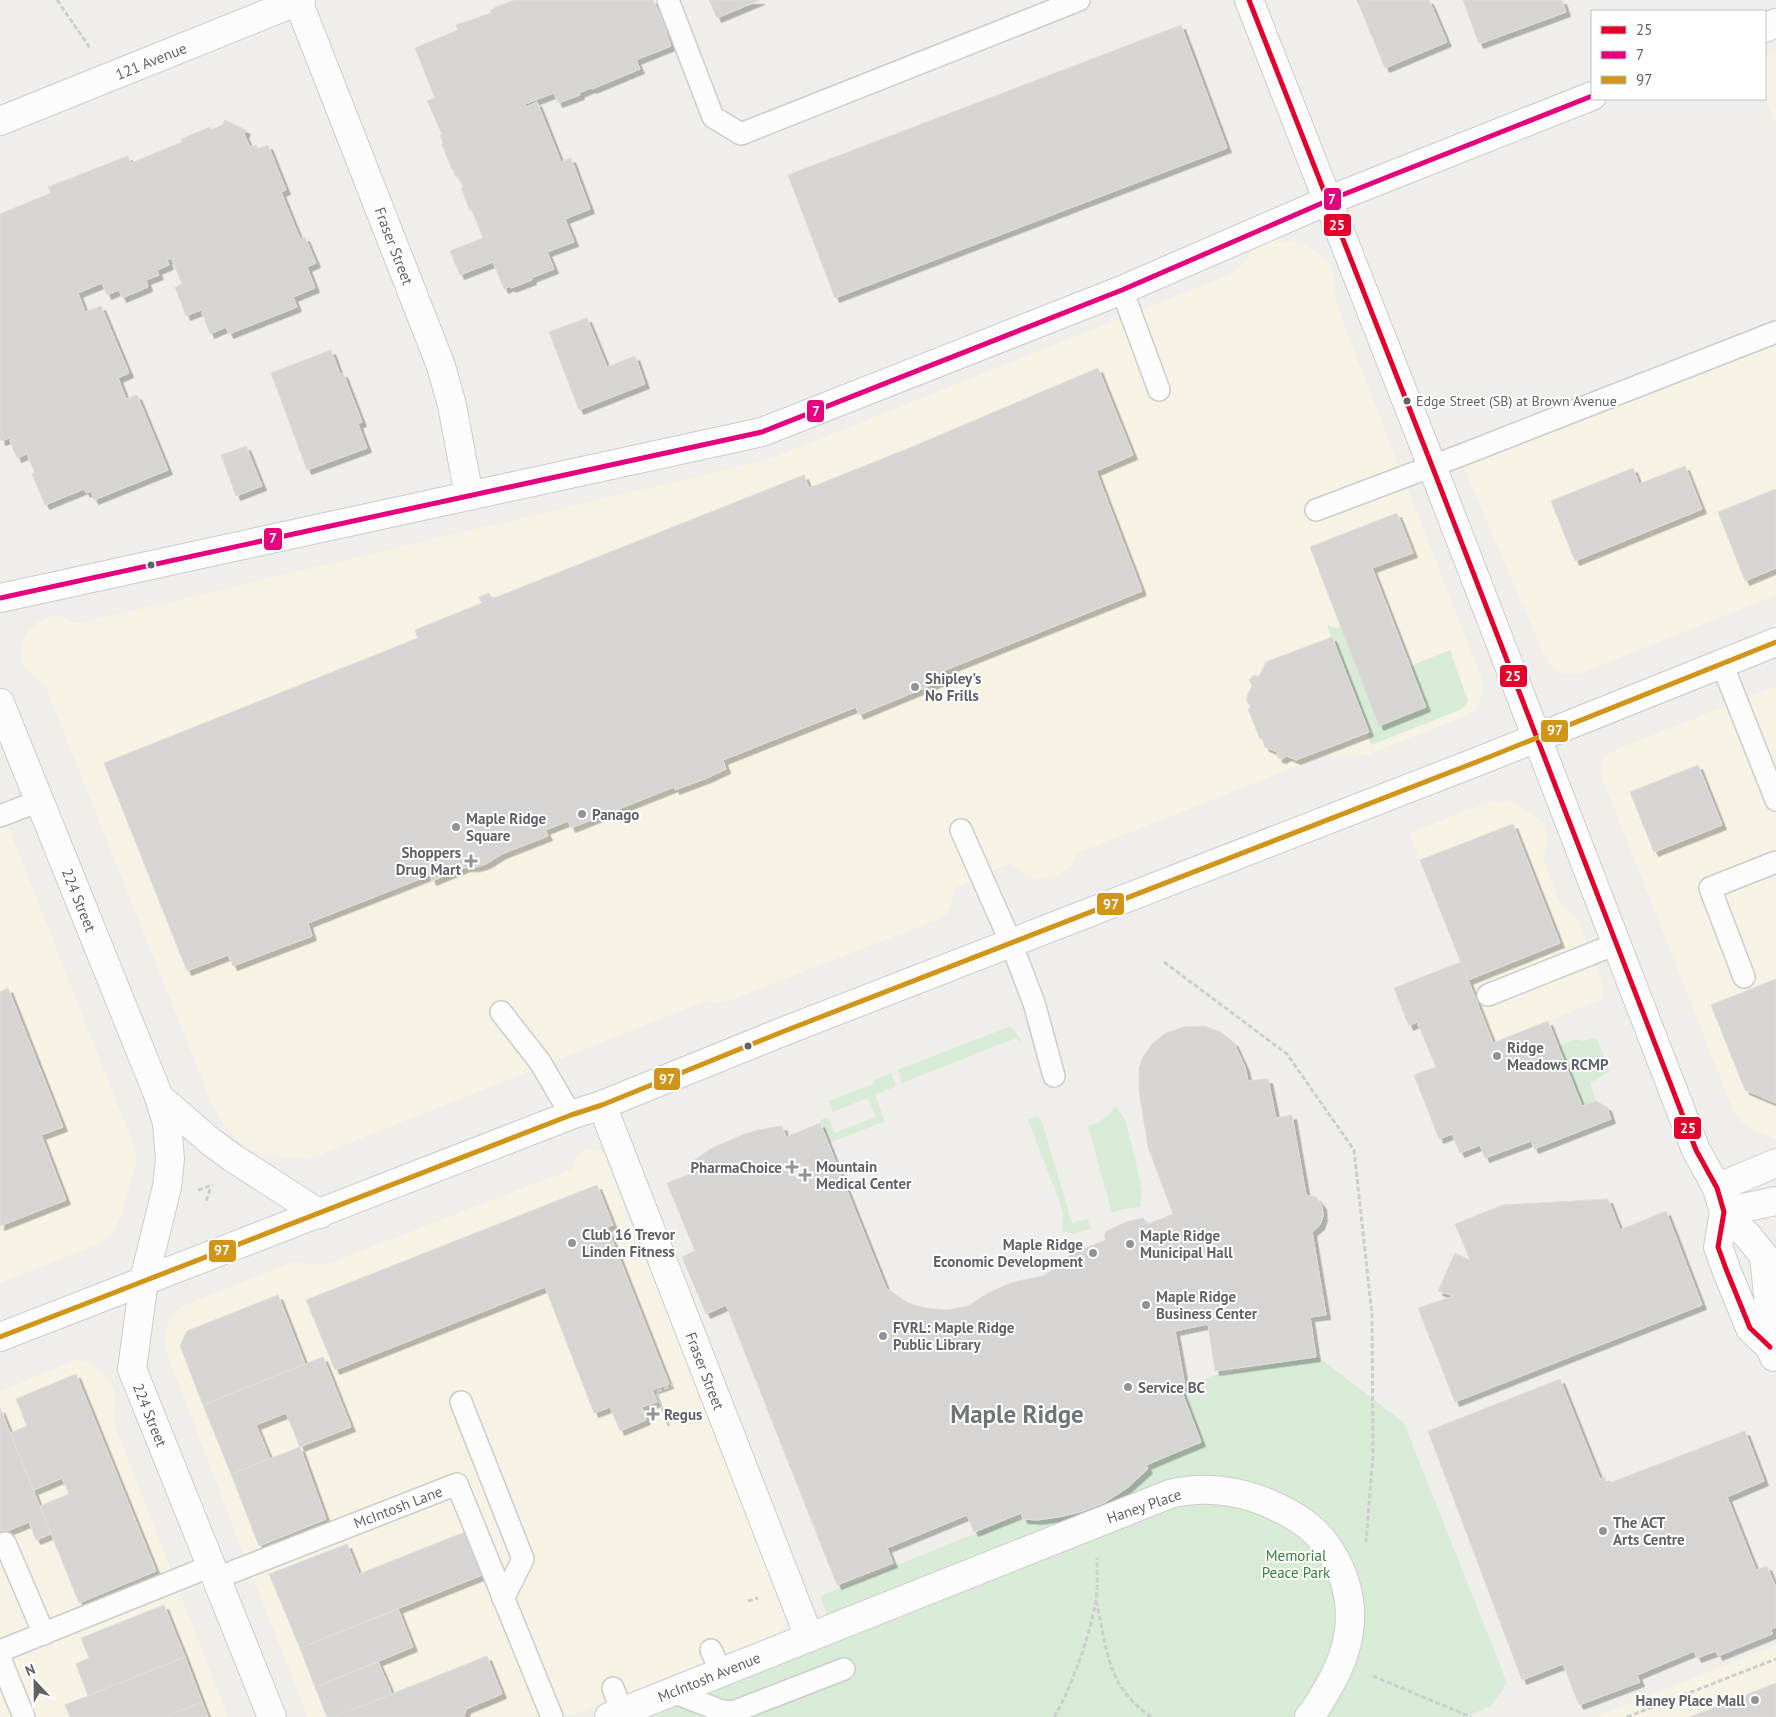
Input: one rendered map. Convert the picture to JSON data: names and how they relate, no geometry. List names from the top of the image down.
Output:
{
  "streets": {
    "street": [
      "121 Avenue",
      "Fraser Street",
      "224 Street",
      "Haney Place",
      "McIntosh Avenue"
    ],
    "lane": ["McIntosh Lane"]
  },
  "crossings": [
    ["121 Avenue", "Fraser Street"],
    ["Fraser Street", "Haney Place"],
    ["Fraser Street", "McIntosh Avenue"],
    ["224 Street", "McIntosh Lane"],
    ["Haney Place", "McIntosh Avenue"]
  ],
  "districts": ["Maple Ridge"],
  "parks": ["Memorial Peace Park"],
  "places": {
    "other": [
      "Edge Street (SB) at Brown Avenue",
      "Shipley's No Frills",
      "Panago",
      "Maple Ridge Square",
      "Ridge Meadows RCMP",
      "Club 16 Trevor Linden Fitness",
      "Maple Ridge Municipal Hall",
      "Maple Ridge Economic Development",
      "Maple Ridge Business Center",
      "FVRL: Maple Ridge Public Library",
      "Service BC",
      "The ACT Arts Centre",
      "Haney Place Mall"
    ],
    "health": [
      "Shoppers Drug Mart",
      "PharmaChoice",
      "Mountain Medical Center",
      "Regus"
    ]
  },
  "lines": ["transit line 25", "transit line 7", "transit line 97"],
  "legend": ["25", "7", "97"],
  "north": "top"
}
